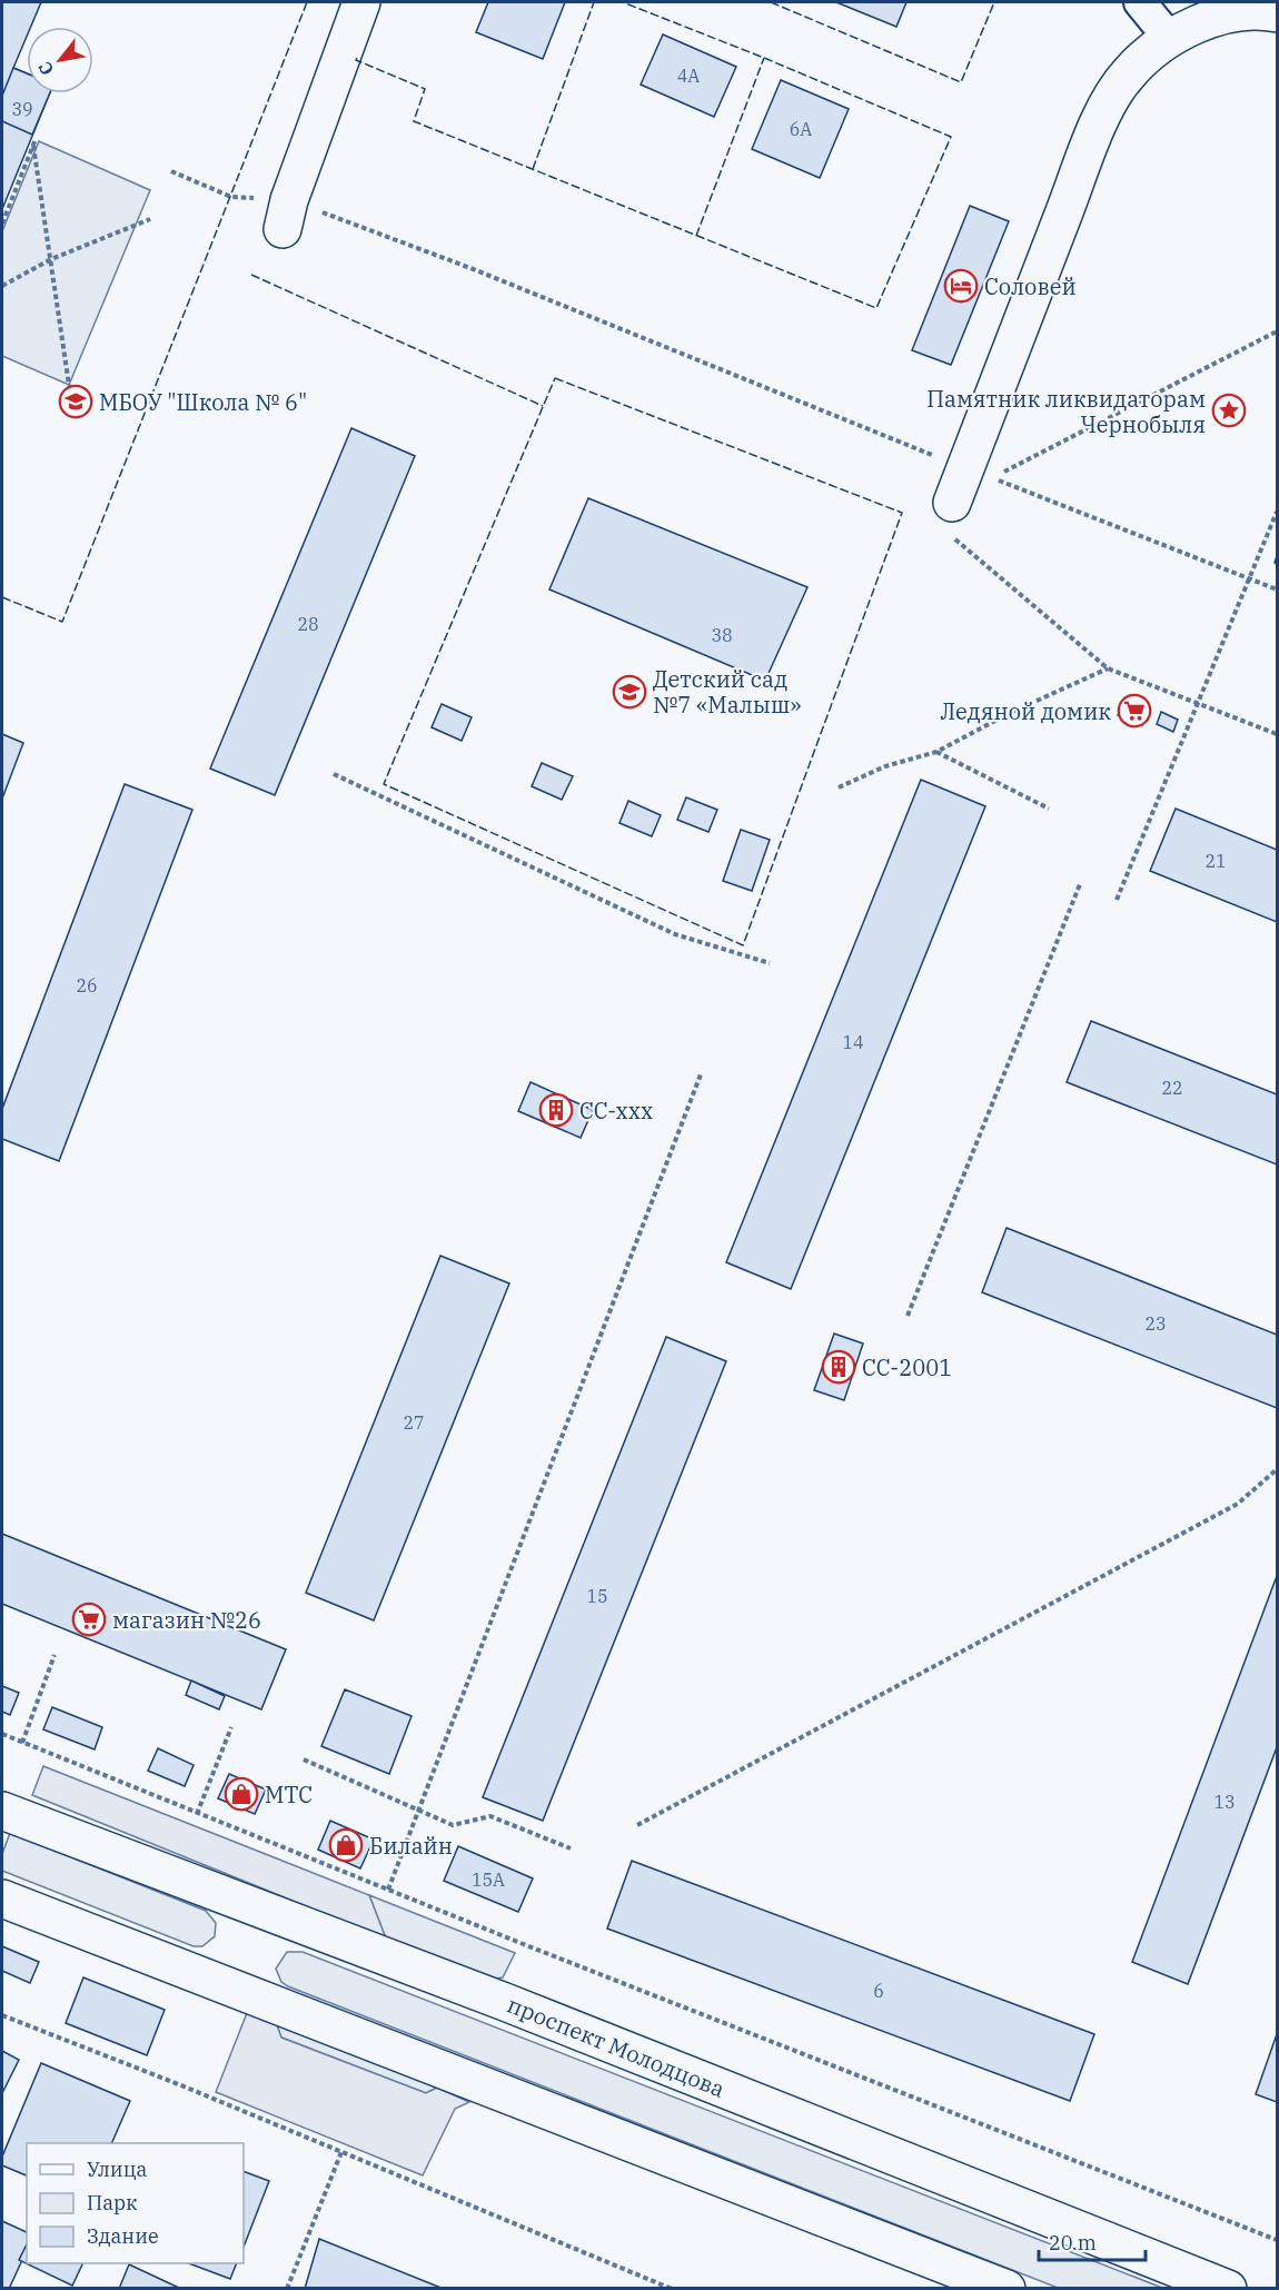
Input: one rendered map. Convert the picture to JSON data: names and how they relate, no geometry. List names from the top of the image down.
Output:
{
  "streets": {
    "main road": ["проспект Молодцова"]
  },
  "places": {
    "hotel": ["Соловей"],
    "school or university": ["МБОУ \"Школа № 6\"", "Детский сад №7 «Малыш»"],
    "place": ["Памятник ликвидаторам Чернобыля"],
    "supermarket": ["Ледяной домик", "магазин №26"],
    "building": ["СС-ххх", "СС-2001"],
    "shop": ["МТС", "Билайн"]
  },
  "house_numbers": [
    "4А",
    "39",
    "6А",
    "28",
    "38",
    "21",
    "26",
    "14",
    "22",
    "23",
    "27",
    "15",
    "13",
    "15А",
    "6"
  ],
  "legend": ["Улица", "Парк", "Здание"],
  "scale_bar": "20 m",
  "north": "bottom left"
}
